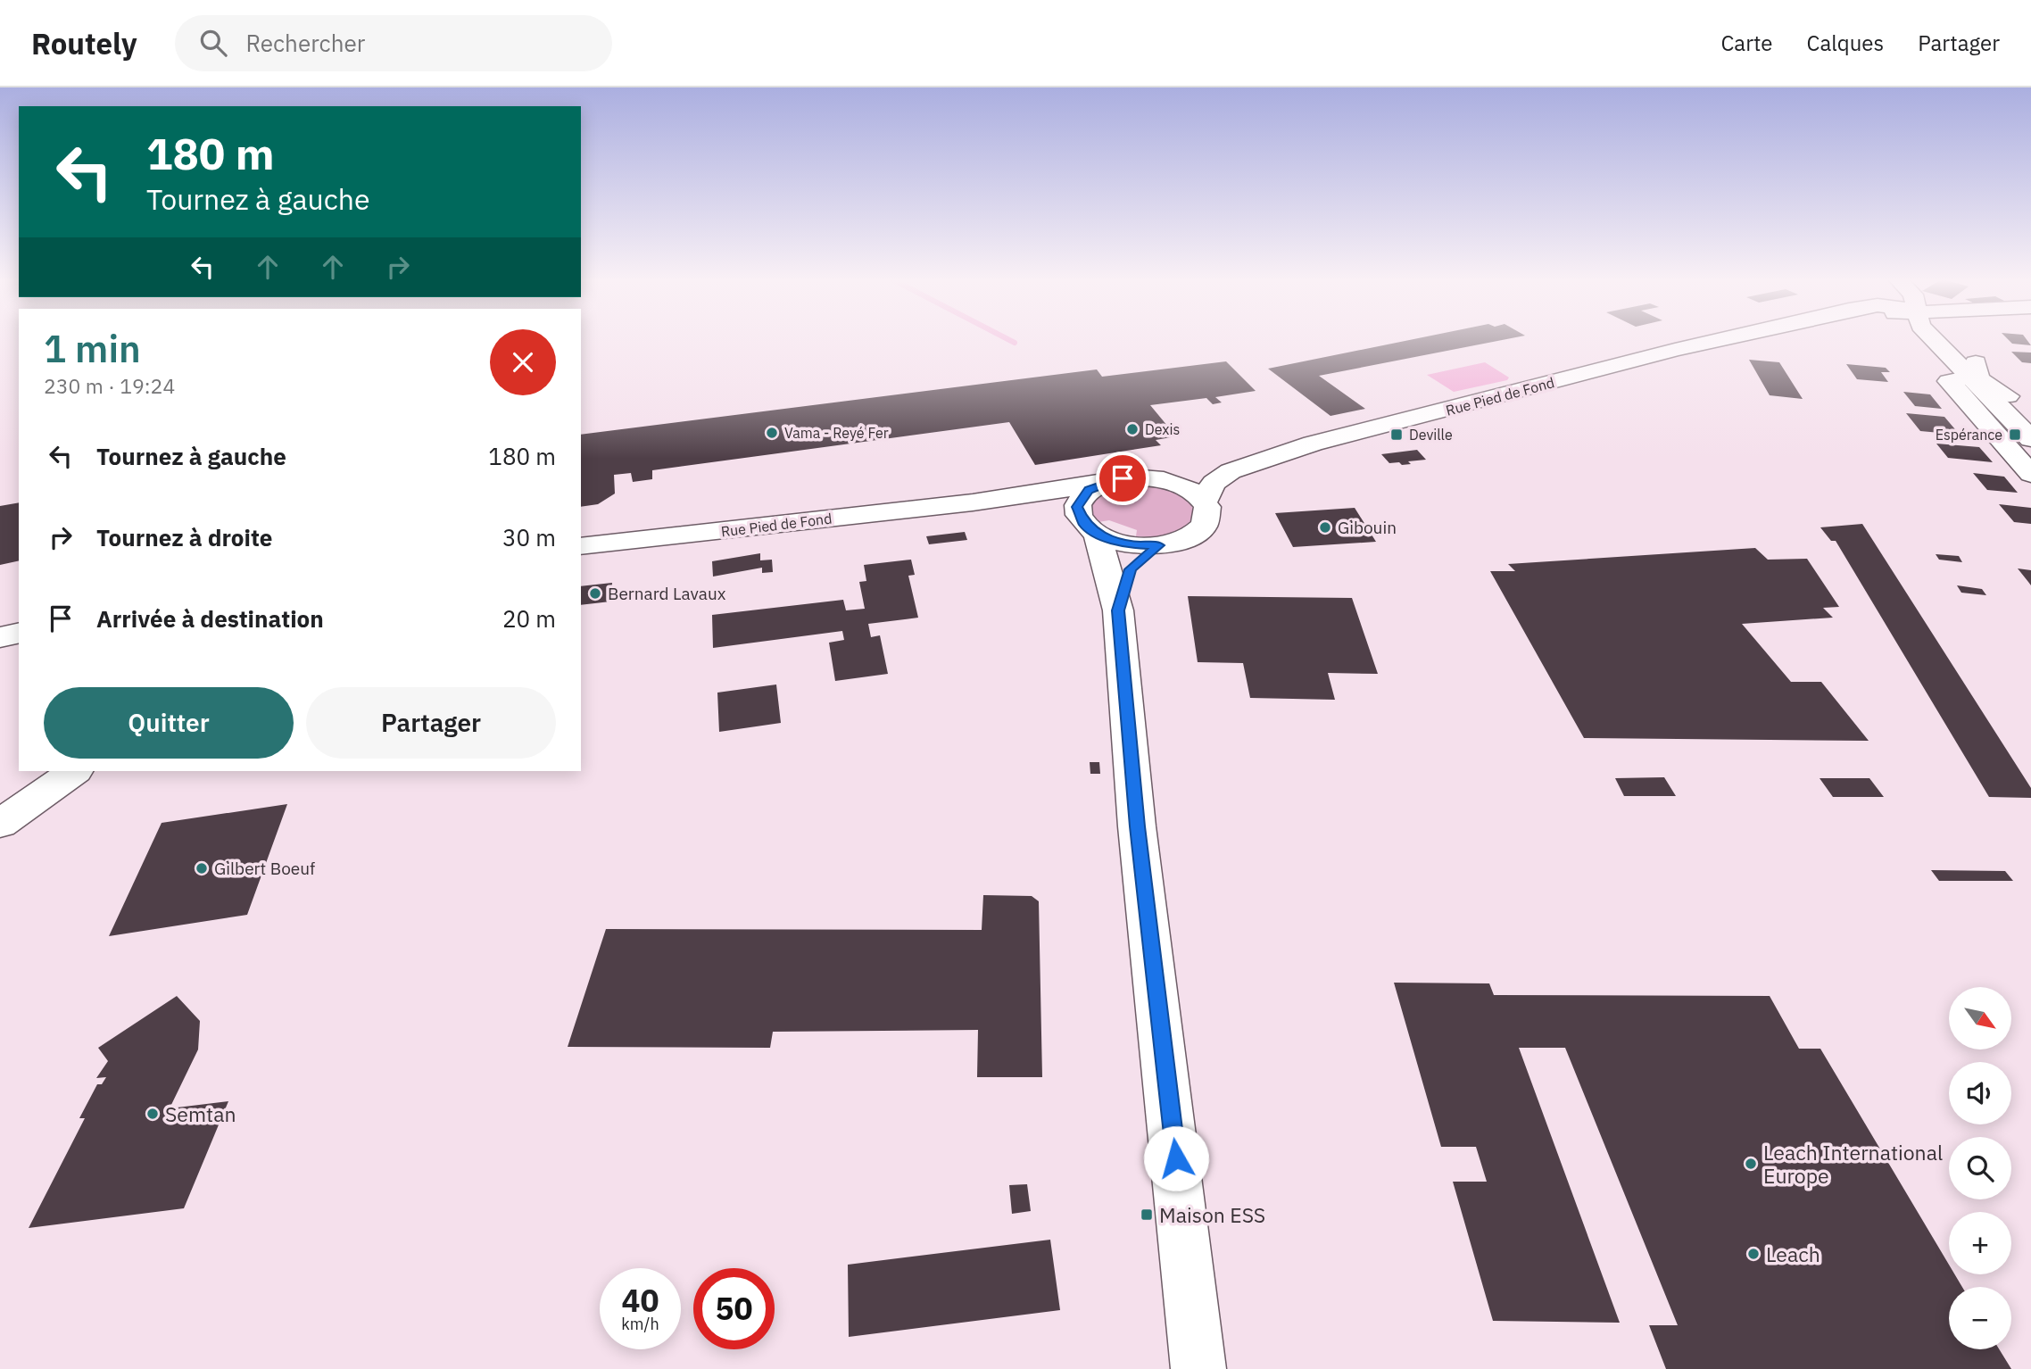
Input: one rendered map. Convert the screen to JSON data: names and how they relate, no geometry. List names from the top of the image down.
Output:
{
  "streets": {
    "main road": ["Rue Pied de Fond"]
  },
  "places": {
    "other": [
      "Dexis",
      "Vama - Reyé Fer",
      "Gibouin",
      "Bernard Lavaux",
      "Gilbert Boeuf",
      "Semtan",
      "Leach International Europe",
      "Leach"
    ],
    "transit": ["Deville", "Espérance", "Maison ESS"]
  },
  "north": "bottom right",
  "page": {
    "header": "Routely",
    "search": "Rechercher",
    "nav": ["Carte", "Calques", "Partager"],
    "turn": ["180 m", "Tournez à gauche"],
    "heading": ["1 min", "230 m · 19:24"],
    "list": [
      {
        "name": "Tournez à gauche",
        "value": "180 m"
      },
      {
        "name": "Tournez à droite",
        "value": "30 m"
      },
      {
        "name": "Arrivée à destination",
        "value": "20 m"
      }
    ],
    "buttons": ["Quitter", "Partager"],
    "map_buttons": ["+", "−"],
    "speed": "40 km/h",
    "limit": "50"
  }
}
